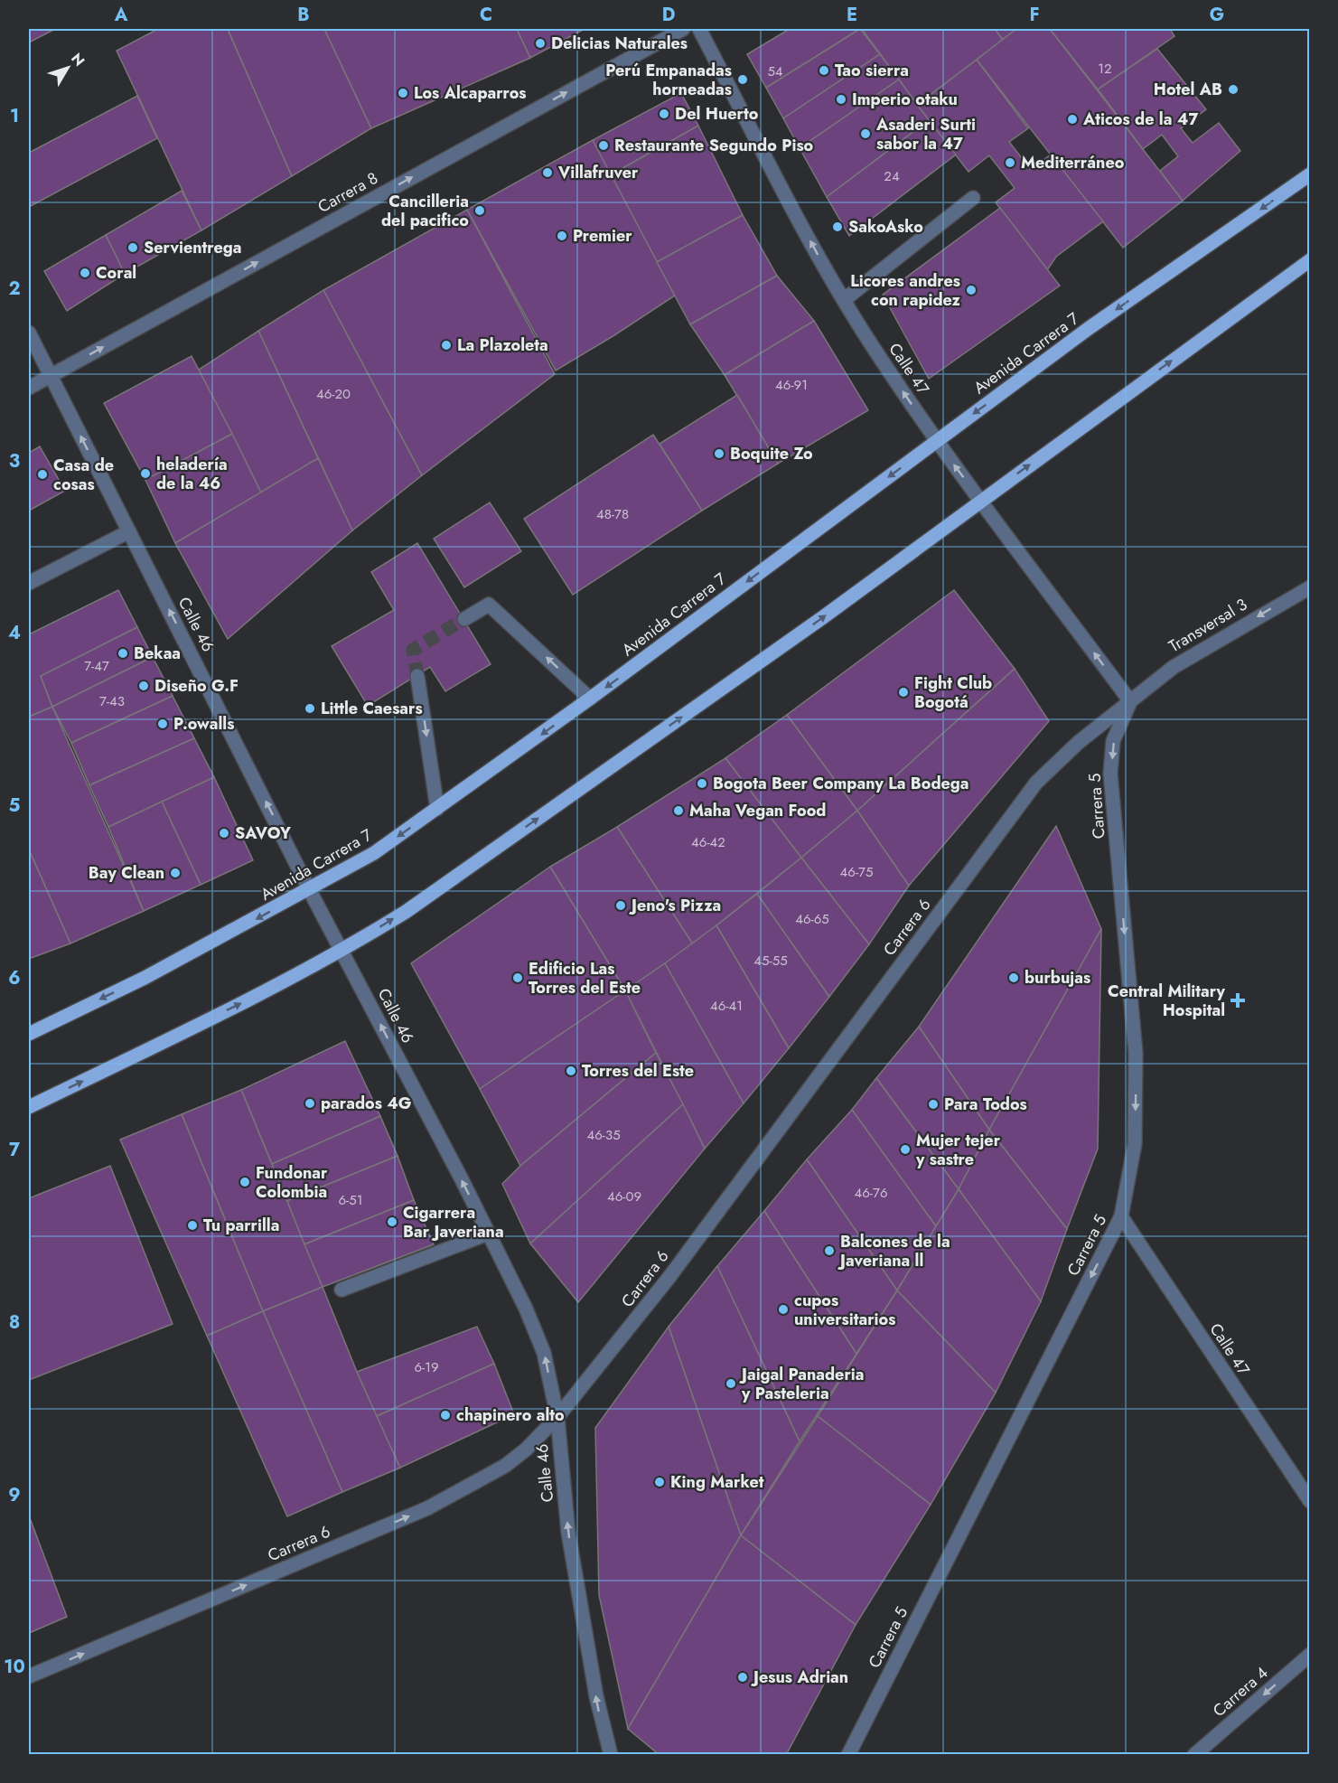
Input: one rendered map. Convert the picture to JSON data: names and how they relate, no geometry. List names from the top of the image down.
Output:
{
  "streets": {
    "main road": ["Avenida Carrera 7"],
    "street": [
      "Carrera 8",
      "Calle 47",
      "Calle 46",
      "Transversal 3",
      "Carrera 5",
      "Carrera 6",
      "Carrera 4"
    ]
  },
  "crossings": [
    ["Carrera 8", "Calle 46"],
    ["Avenida Carrera 7", "Calle 47"],
    ["Avenida Carrera 7", "Calle 46"],
    ["Calle 47", "Transversal 3"],
    ["Calle 47", "Carrera 5"],
    ["Calle 47", "Carrera 6"],
    ["Calle 46", "Carrera 6"],
    ["Transversal 3", "Carrera 5"],
    ["Transversal 3", "Carrera 6"],
    ["Carrera 5", "Carrera 6"]
  ],
  "one_way": [
    "Carrera 8",
    "Calle 47",
    "Calle 46",
    "Transversal 3",
    "Carrera 5",
    "Carrera 6",
    "Carrera 4"
  ],
  "places": {
    "other": [
      "Delicias Naturales",
      "Tao sierra",
      "Perú Empanadas horneadas",
      "Hotel AB",
      "Los Alcaparros",
      "Imperio otaku",
      "Del Huerto",
      "Aticos de la 47",
      "Asaderi Surti sabor la 47",
      "Restaurante Segundo Piso",
      "Mediterráneo",
      "Villafruver",
      "Cancilleria del pacifico",
      "SakoAsko",
      "Premier",
      "Servientrega",
      "Coral",
      "Licores andres con rapidez",
      "La Plazoleta",
      "Boquite Zo",
      "heladería de la 46",
      "Casa de cosas",
      "Bekaa",
      "Diseño G.F",
      "Fight Club Bogotá",
      "Little Caesars",
      "P.owalls",
      "Bogota Beer Company La Bodega",
      "Maha Vegan Food",
      "SAVOY",
      "Bay Clean",
      "Jeno's Pizza",
      "Edificio Las Torres del Este",
      "burbujas",
      "Torres del Este",
      "parados 4G",
      "Para Todos",
      "Mujer tejer y sastre",
      "Fundonar Colombia",
      "Cigarrera Bar Javeriana",
      "Tu parrilla",
      "Balcones de la Javeriana ll",
      "cupos universitarios",
      "Jaigal Panaderia y Pasteleria",
      "chapinero alto",
      "King Market",
      "Jesus Adrian"
    ],
    "health": ["Central Military Hospital"]
  },
  "house_numbers": [
    "12",
    "54",
    "24",
    "46-91",
    "46-20",
    "48-78",
    "7-47",
    "7-43",
    "46-42",
    "46-75",
    "46-65",
    "45-55",
    "46-41",
    "46-35",
    "46-76",
    "46-09",
    "6-51",
    "6-19"
  ],
  "north": "top right",
  "grid": {
    "columns": [
      "A",
      "B",
      "C",
      "D",
      "E",
      "F",
      "G"
    ],
    "rows": [
      "1",
      "2",
      "3",
      "4",
      "5",
      "6",
      "7",
      "8",
      "9",
      "10"
    ]
  }
}
